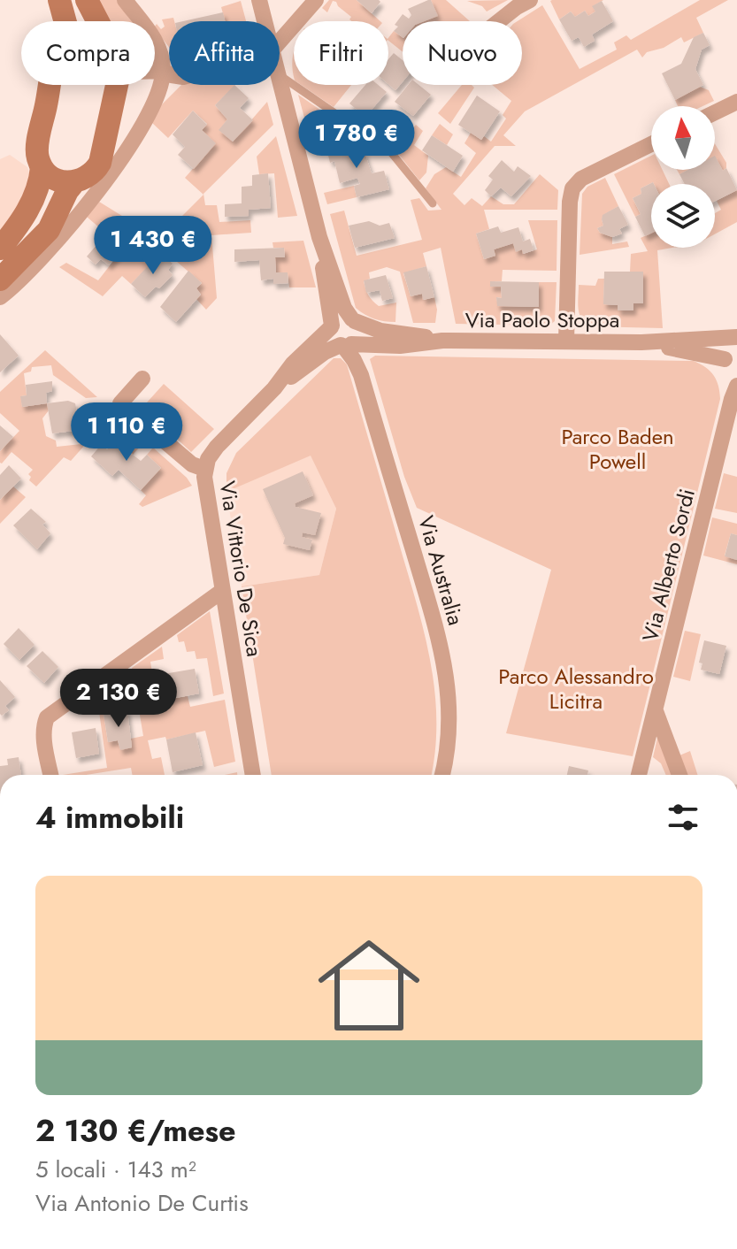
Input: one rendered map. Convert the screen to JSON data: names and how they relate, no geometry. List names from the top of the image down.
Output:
{
  "streets": {
    "street": [
      "Via Paolo Stoppa",
      "Via Alberto Sordi",
      "Via Vittorio De Sica",
      "Via Australia"
    ]
  },
  "crossings": [
    ["Via Paolo Stoppa", "Via Alberto Sordi"],
    ["Via Paolo Stoppa", "Via Australia"]
  ],
  "parks": ["Parco Baden Powell", "Parco Alessandro Licitra"],
  "north": "top",
  "page": {
    "chip": [
      "Compra",
      "Affitta",
      "Filtri",
      "Nuovo"
    ],
    "price": [
      "1 780 €",
      "1 430 €",
      "1 110 €",
      "2 130 €"
    ],
    "heading": "4 immobili",
    "list": [
      {
        "name": "2 130 €/mese",
        "note": "5 locali · 143 m² · Via Antonio De Curtis"
      }
    ]
  }
}
